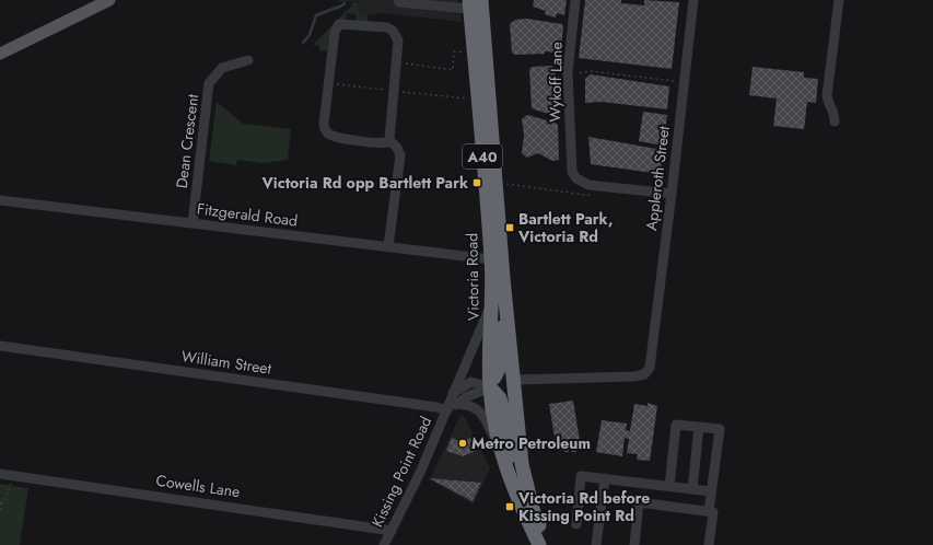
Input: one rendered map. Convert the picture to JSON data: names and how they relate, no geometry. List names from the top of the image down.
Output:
{
  "streets": {
    "highway": ["A40", "Victoria Road"],
    "street": [
      "Wykoff Lane",
      "Dean Crescent",
      "Appleroth Street",
      "Fitzgerald Road",
      "William Street",
      "Kissing Point Road",
      "Cowells Lane"
    ]
  },
  "crossings": [
    ["Wykoff Lane", "Appleroth Street"],
    ["Dean Crescent", "Fitzgerald Road"],
    ["Appleroth Street", "Victoria Road"],
    ["Fitzgerald Road", "Victoria Road"],
    ["Victoria Road", "Kissing Point Road"],
    ["William Street", "Kissing Point Road"],
    ["Kissing Point Road", "Cowells Lane"]
  ],
  "places": {
    "transit": ["Victoria Rd opp Bartlett Park", "Bartlett Park, Victoria Rd", "Victoria Rd before Kissing Point Rd"],
    "other": ["Metro Petroleum"]
  }
}
